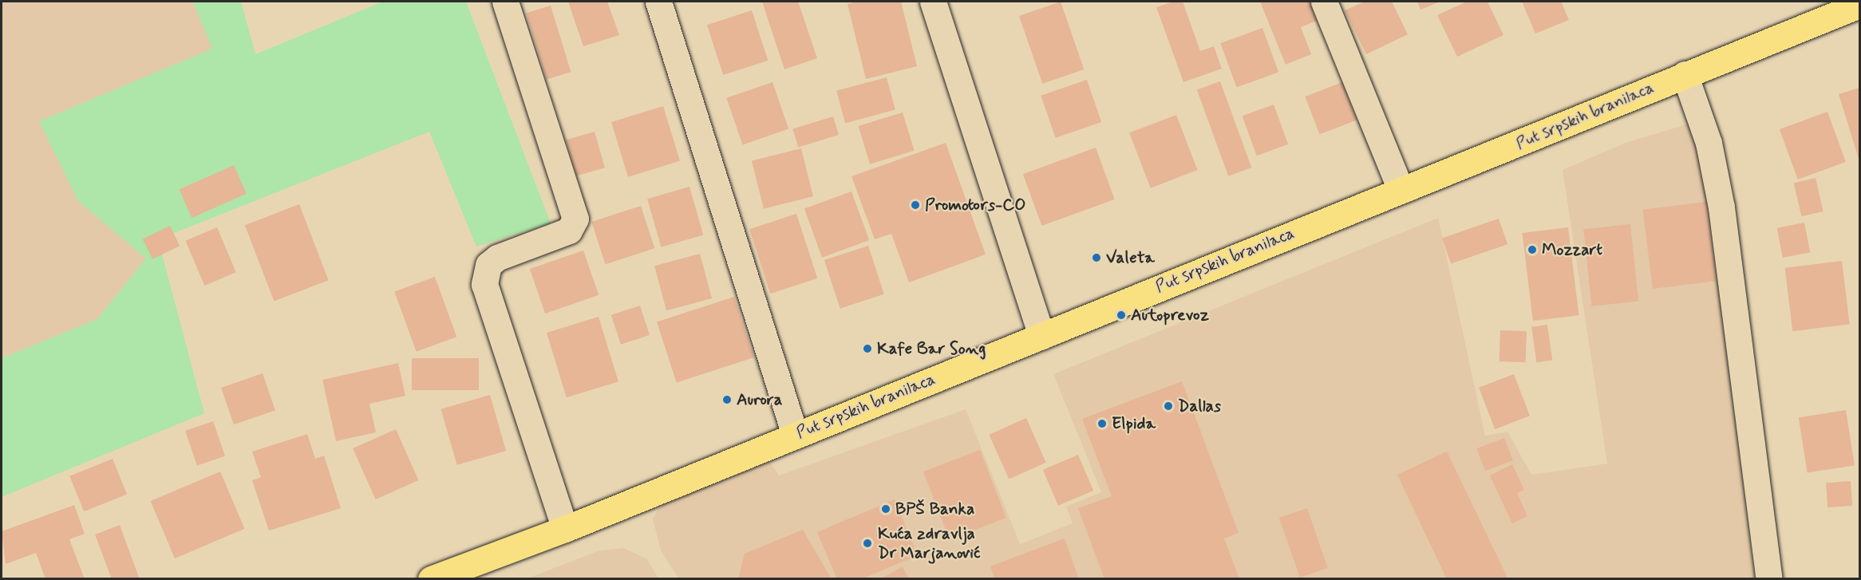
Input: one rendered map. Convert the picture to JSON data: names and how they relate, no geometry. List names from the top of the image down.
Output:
{
  "streets": {
    "main road": ["Put srpskih branilaca"]
  },
  "places": [
    "Promotors-CO",
    "Mozzart",
    "Valeta",
    "Autoprevoz",
    "Kafe Bar Song",
    "Aurora",
    "Dallas",
    "Elpida",
    "BPŠ Banka",
    "Kuća zdravlja Dr Marjanović"
  ]
}
